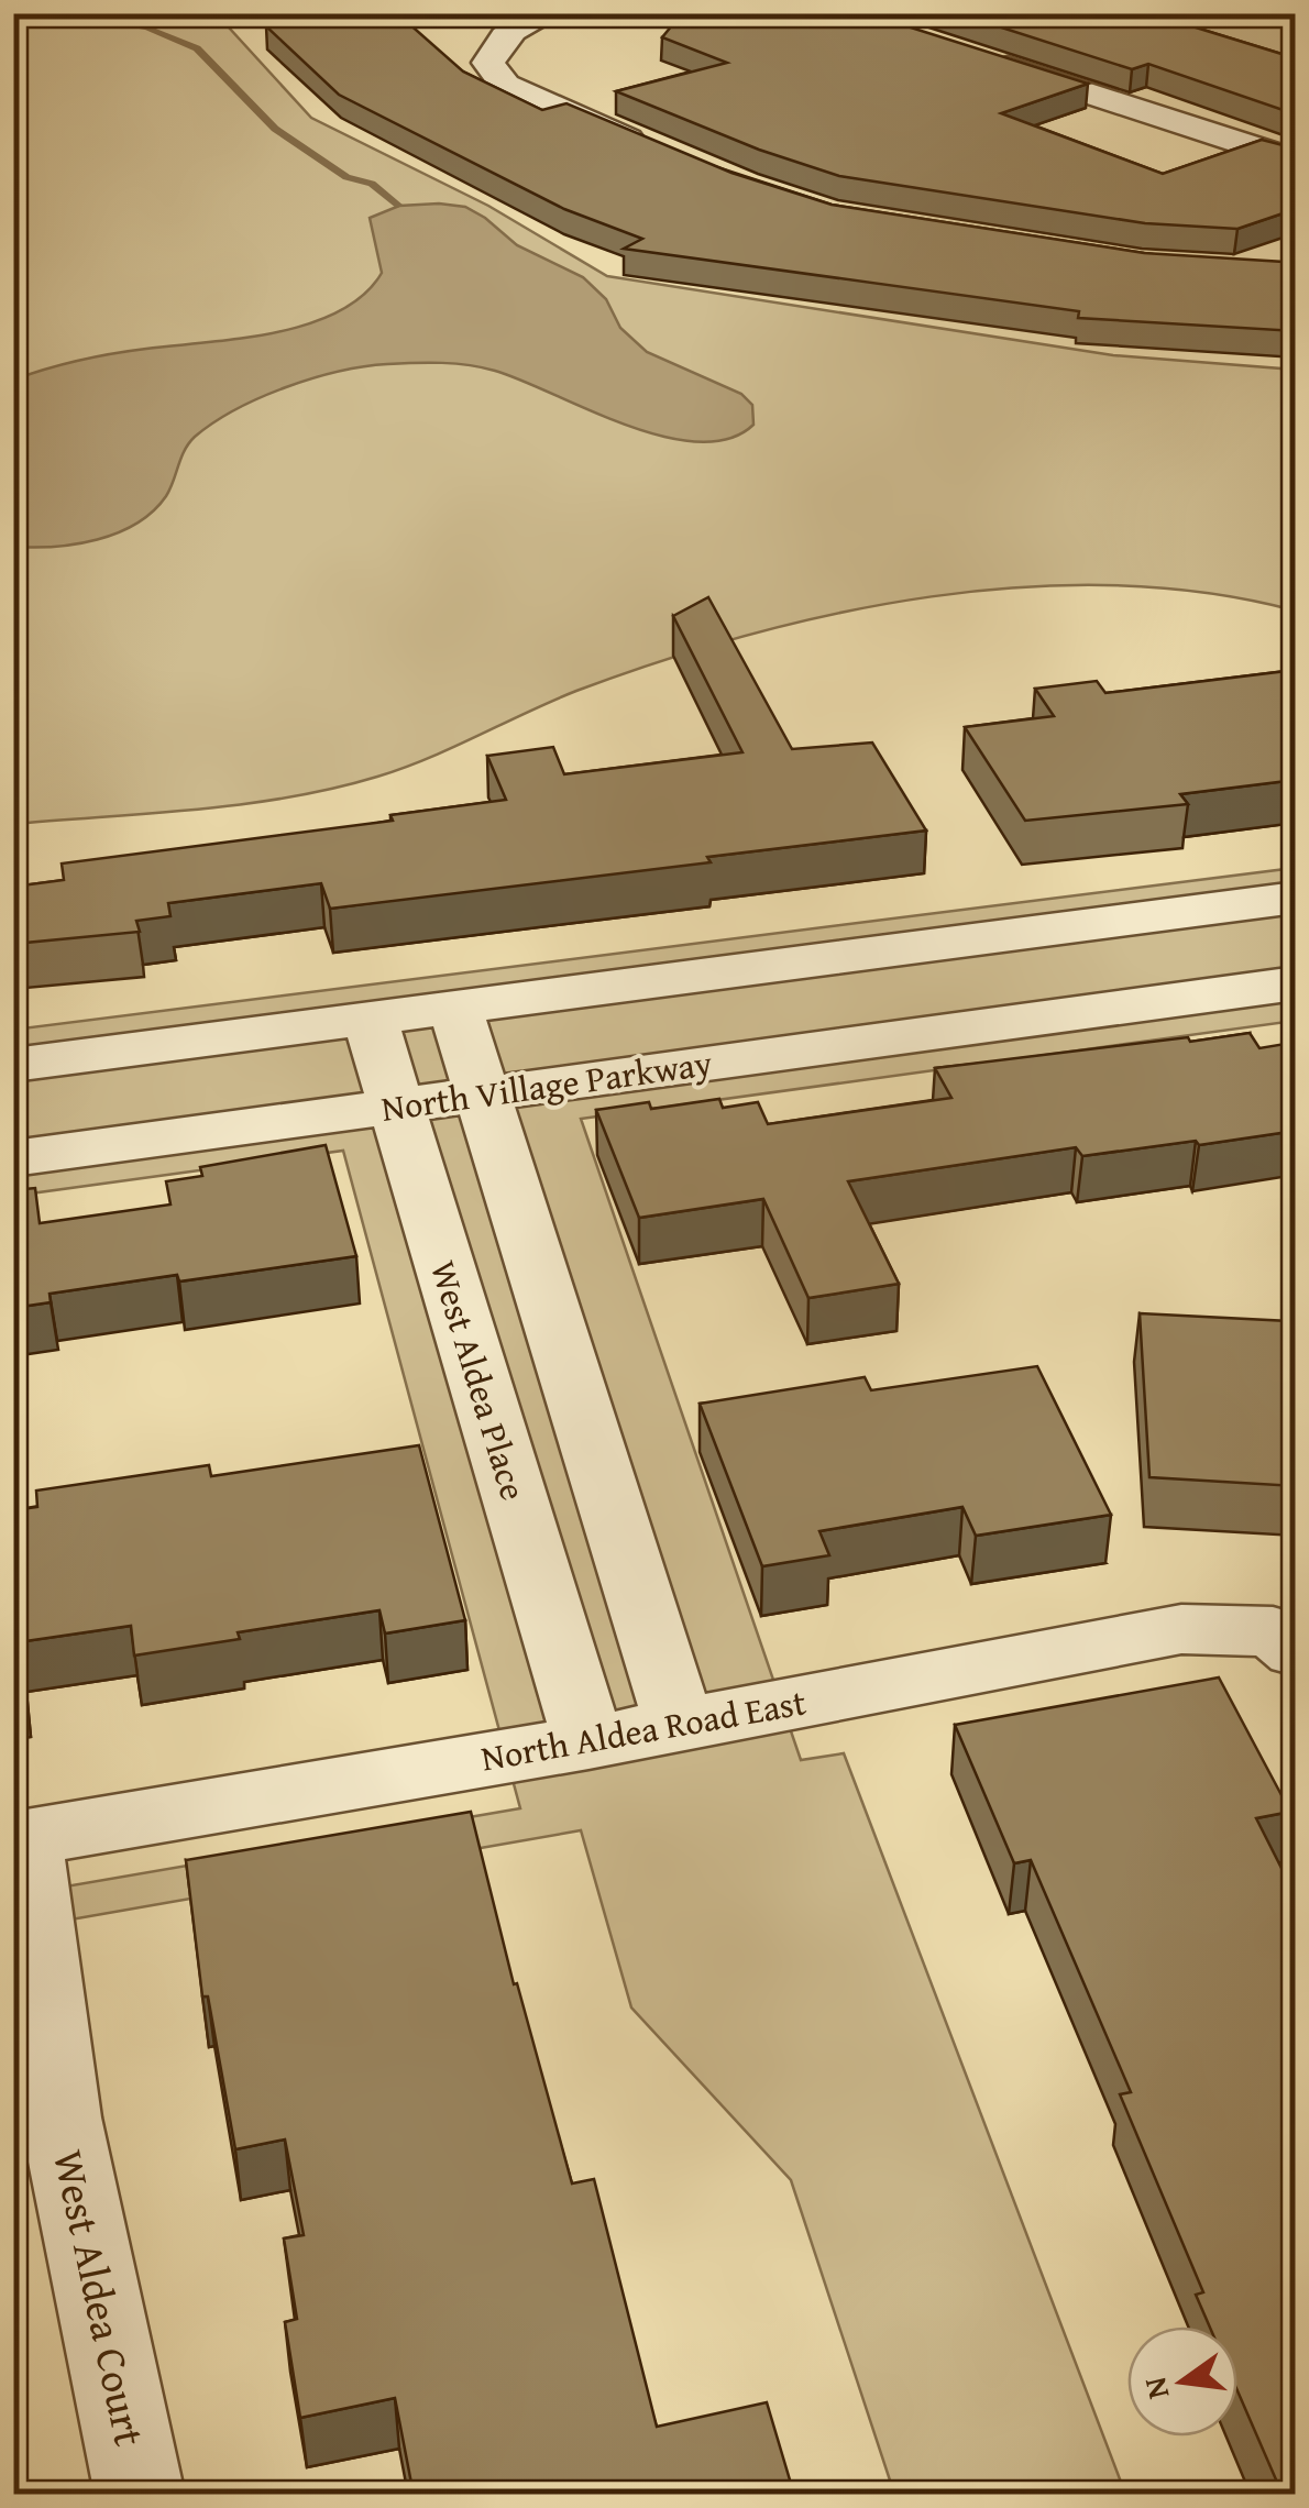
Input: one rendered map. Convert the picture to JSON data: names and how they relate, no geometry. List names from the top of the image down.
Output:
{
  "streets": {
    "street": [
      "North Village Parkway",
      "West Aldea Place",
      "North Aldea Road East",
      "West Aldea Court"
    ]
  },
  "crossings": [
    ["North Village Parkway", "West Aldea Place"],
    ["West Aldea Place", "North Aldea Road East"],
    ["North Aldea Road East", "West Aldea Court"]
  ],
  "north": "left"
}
